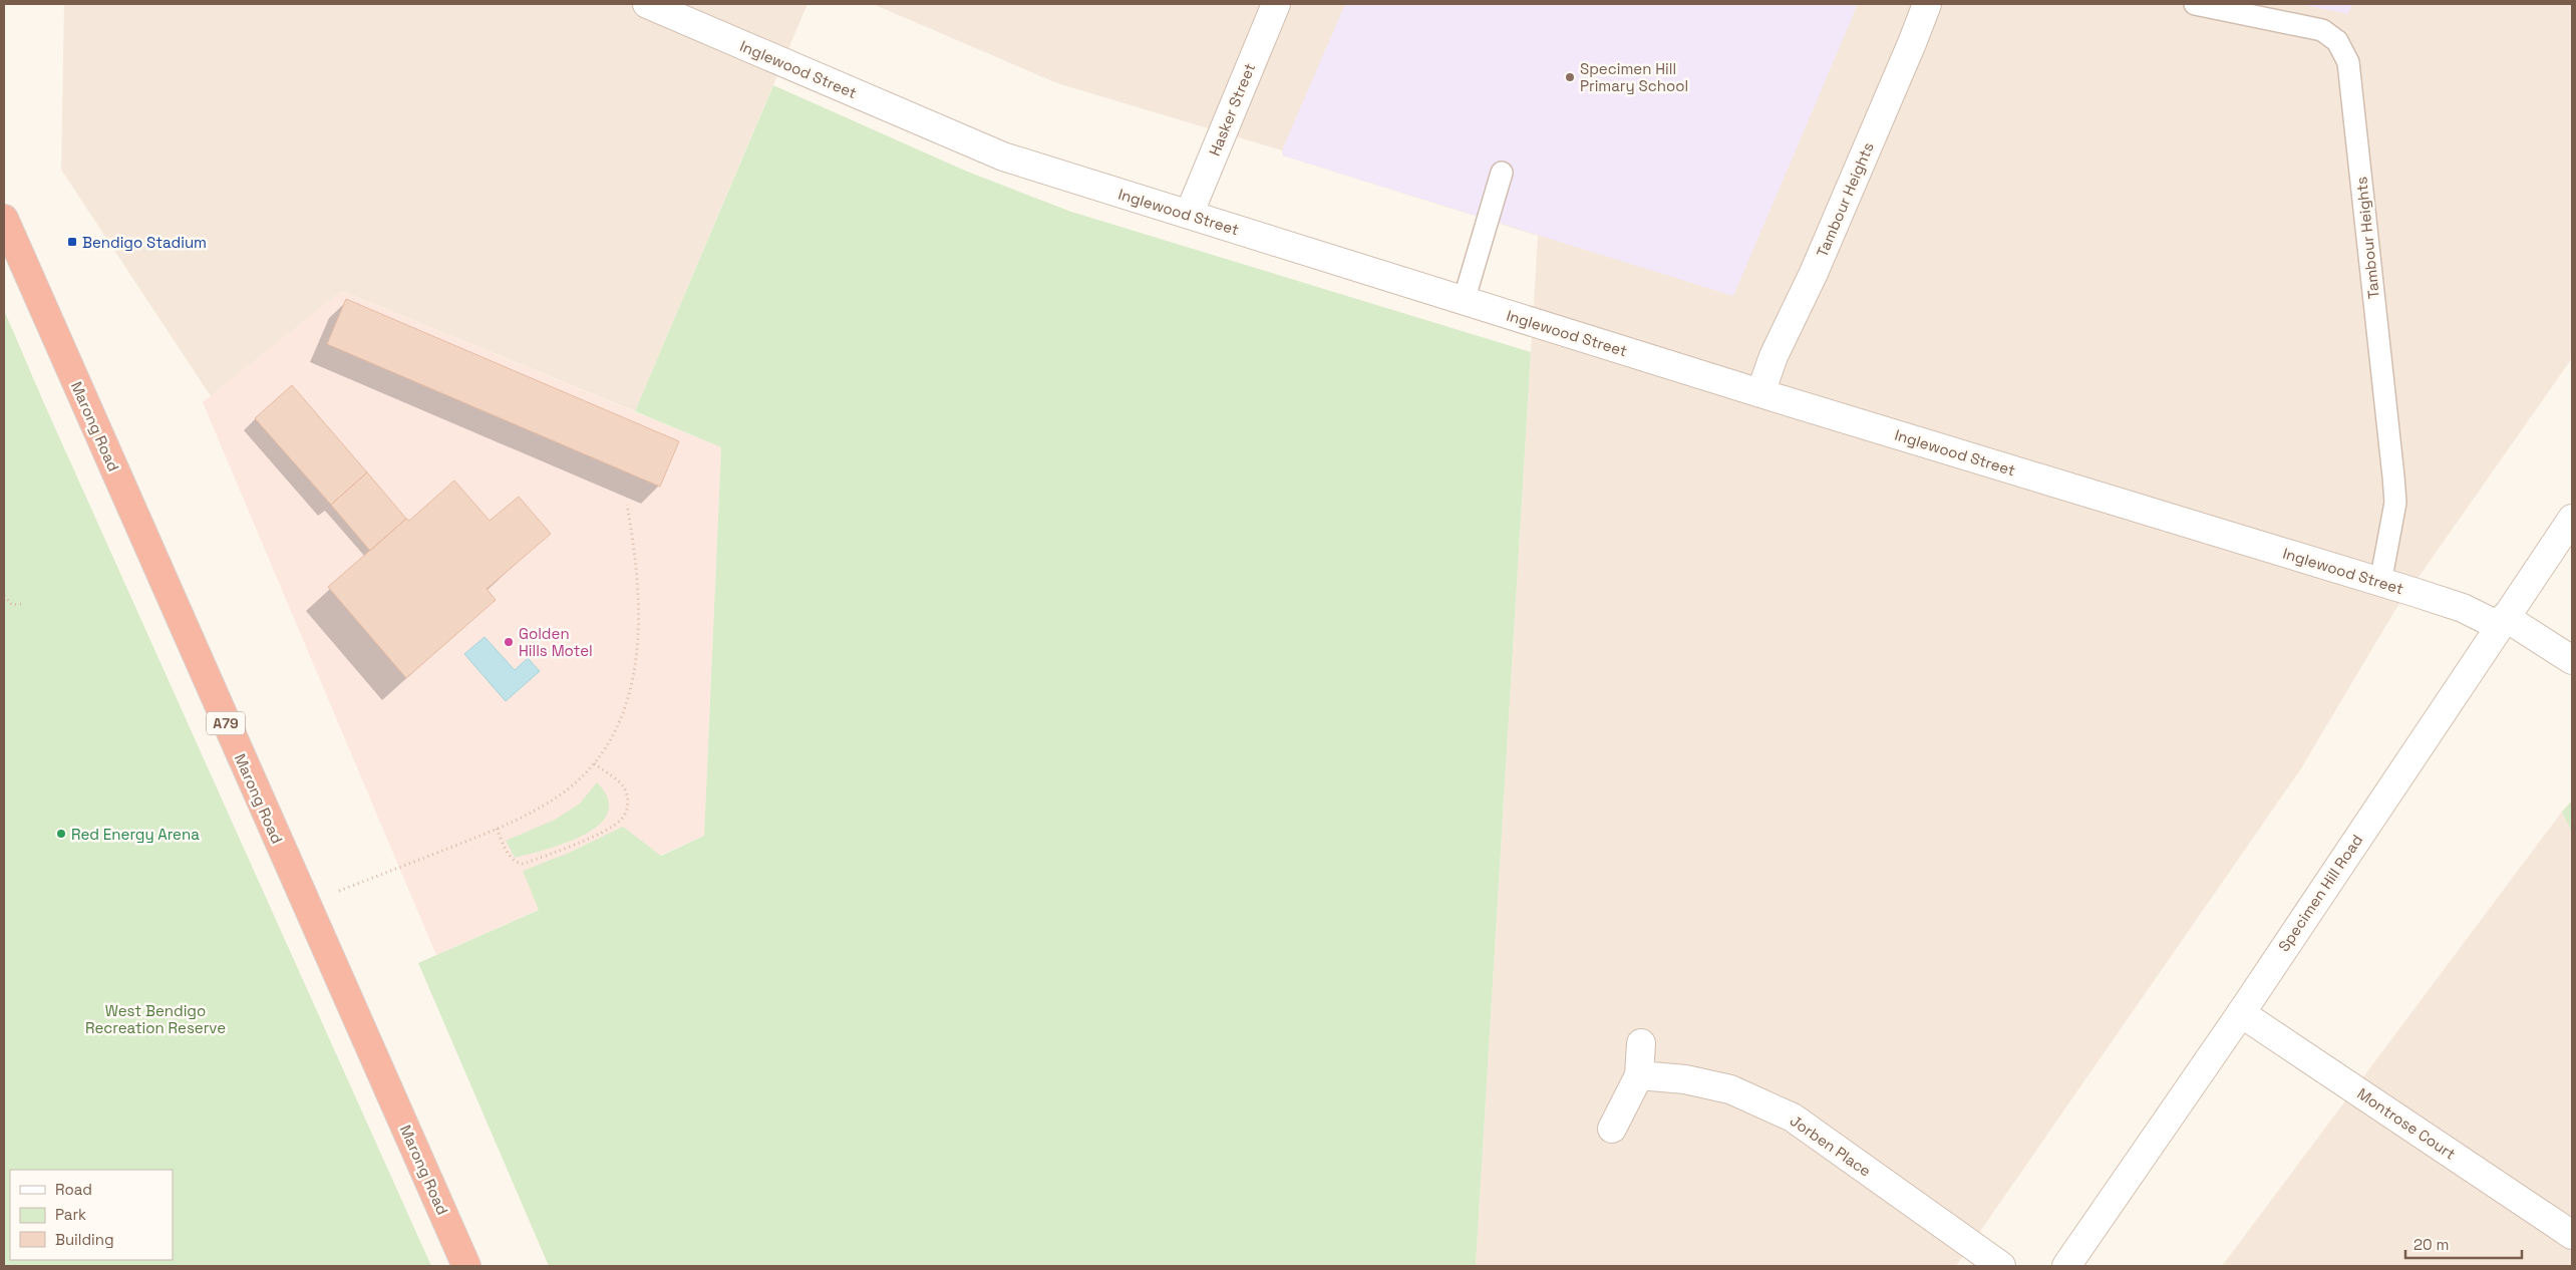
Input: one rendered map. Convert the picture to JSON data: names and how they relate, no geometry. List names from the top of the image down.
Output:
{
  "streets": {
    "highway": ["Marong Road", "A79"],
    "street": [
      "Inglewood Street",
      "Hasker Street",
      "Tambour Heights",
      "Specimen Hill Road",
      "Montrose Court",
      "Jorben Place"
    ]
  },
  "crossings": [
    ["Inglewood Street", "Hasker Street"],
    ["Inglewood Street", "Tambour Heights"],
    ["Inglewood Street", "Specimen Hill Road"],
    ["Specimen Hill Road", "Montrose Court"]
  ],
  "parks": ["West Bendigo Recreation Reserve"],
  "places": {
    "other": ["Specimen Hill Primary School", "Golden Hills Motel", "Red Energy Arena"],
    "transit": ["Bendigo Stadium"]
  },
  "legend": ["Road", "Park", "Building"],
  "scale_bar": "20 m"
}
